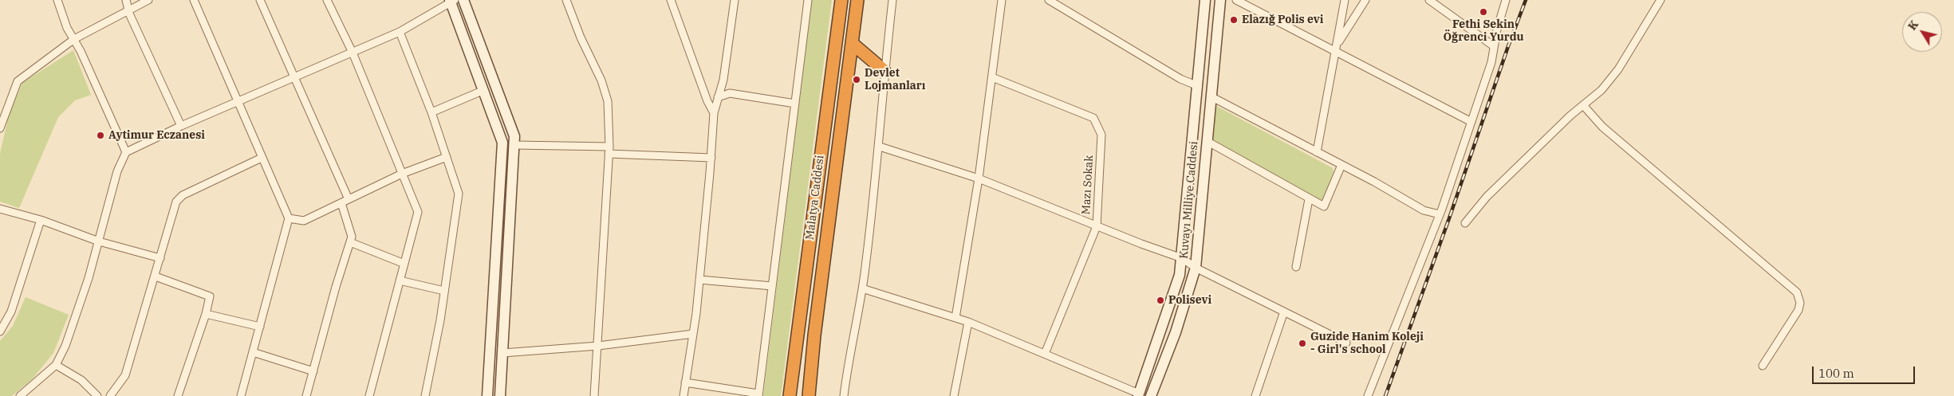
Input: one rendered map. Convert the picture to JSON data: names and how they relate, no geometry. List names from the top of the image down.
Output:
{
  "streets": {
    "highway": ["Malatya Caddesi"],
    "main road": ["Kuvayı Milliye Caddesi"],
    "street": ["Mazı Sokak"]
  },
  "places": [
    "Fethi Sekin Öğrenci Yurdu",
    "Elazığ Polis evi",
    "Devlet Lojmanları",
    "Aytimur Eczanesi",
    "Polisevi",
    "Guzide Hanim Koleji - Girl's school"
  ],
  "scale_bar": "100 m",
  "north": "top left"
}
